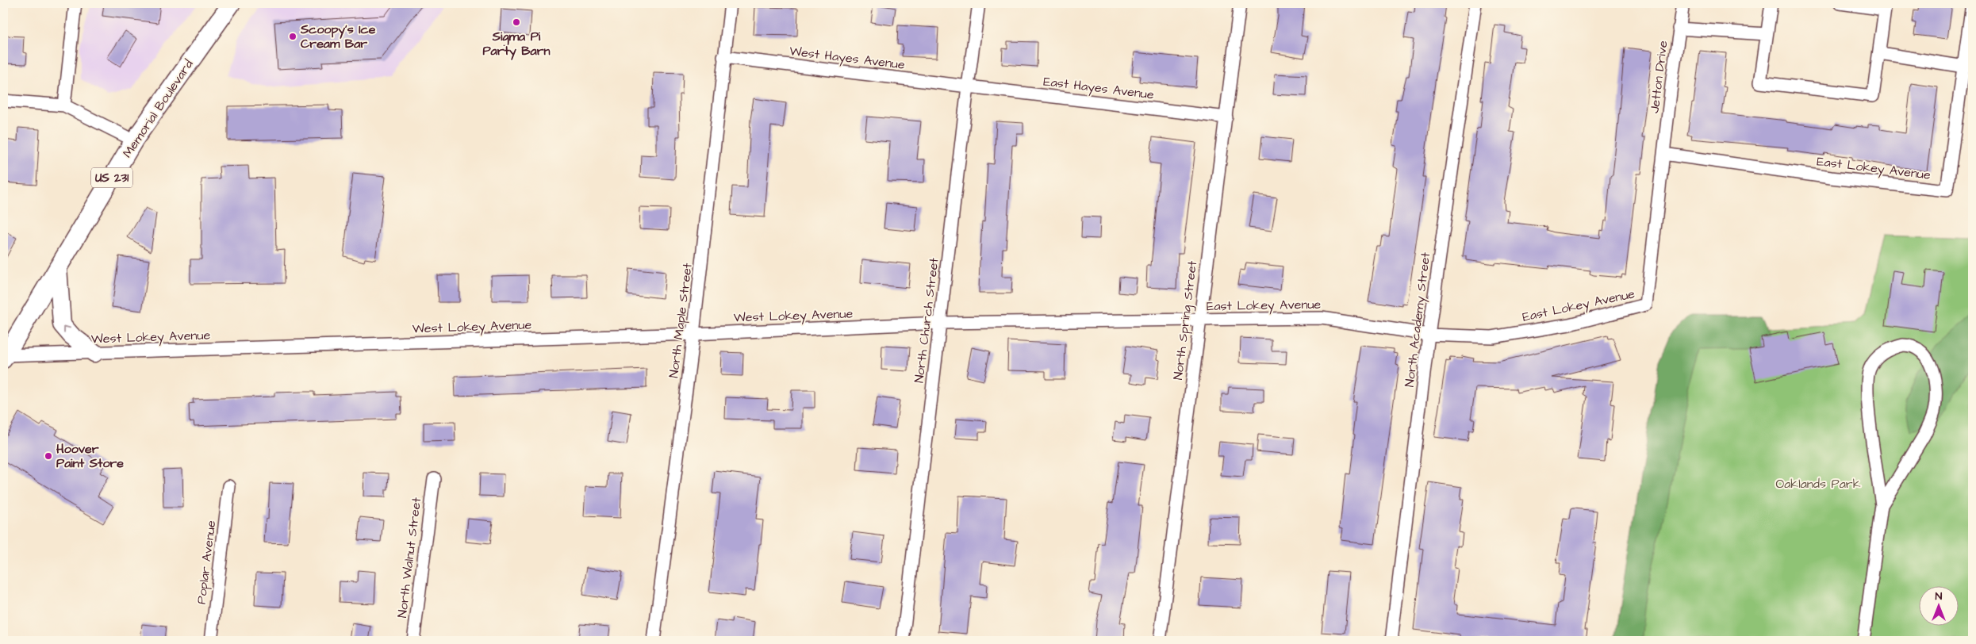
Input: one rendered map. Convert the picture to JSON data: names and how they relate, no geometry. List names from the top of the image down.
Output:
{
  "streets": {
    "main road": ["Memorial Boulevard", "US 231"],
    "street": [
      "West Hayes Avenue",
      "Jetton Drive",
      "East Hayes Avenue",
      "East Lokey Avenue",
      "West Lokey Avenue",
      "North Academy Street",
      "North Maple Street",
      "North Church Street",
      "North Spring Street",
      "North Walnut Street",
      "Poplar Avenue"
    ]
  },
  "crossings": [
    ["West Hayes Avenue", "East Hayes Avenue"],
    ["West Hayes Avenue", "North Maple Street"],
    ["West Hayes Avenue", "North Church Street"],
    ["Jetton Drive", "East Lokey Avenue"],
    ["East Hayes Avenue", "North Church Street"],
    ["East Hayes Avenue", "North Spring Street"],
    ["Memorial Boulevard", "West Lokey Avenue"],
    ["East Lokey Avenue", "West Lokey Avenue"],
    ["East Lokey Avenue", "North Academy Street"],
    ["East Lokey Avenue", "North Church Street"],
    ["East Lokey Avenue", "North Spring Street"],
    ["West Lokey Avenue", "North Maple Street"],
    ["West Lokey Avenue", "North Church Street"]
  ],
  "parks": ["Oaklands Park"],
  "places": ["Sigma Pi Party Barn", "Scoopy's Ice Cream Bar", "Hoover Paint Store"],
  "north": "top"
}
